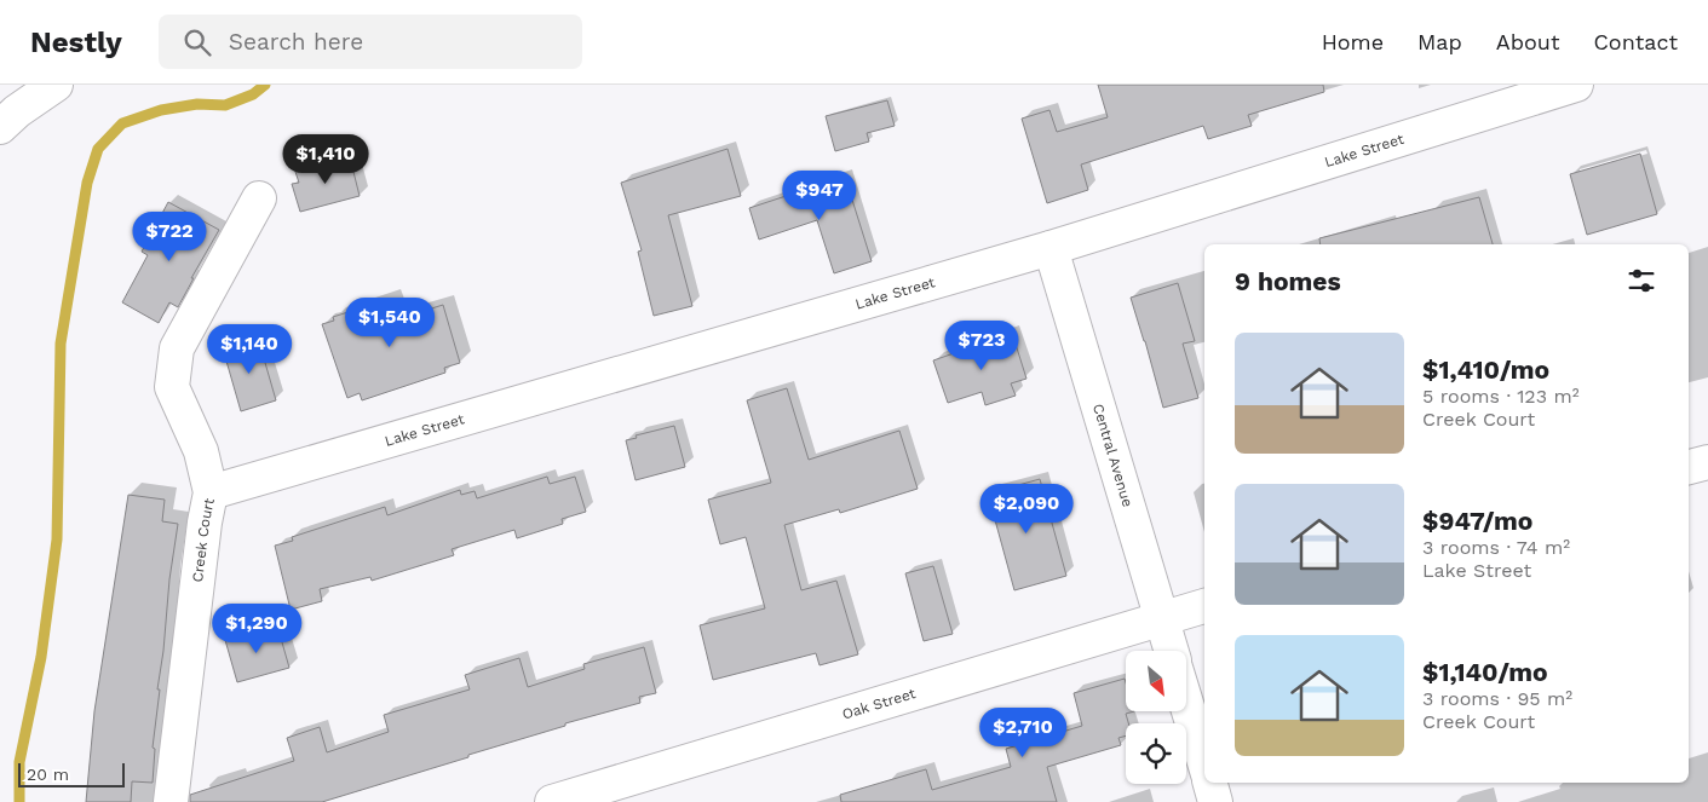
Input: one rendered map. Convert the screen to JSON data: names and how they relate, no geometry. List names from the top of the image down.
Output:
{
  "streets": {
    "street": [
      "Lake Street",
      "Central Avenue",
      "Creek Court",
      "Oak Street"
    ]
  },
  "crossings": [
    ["Lake Street", "Central Avenue"],
    ["Lake Street", "Creek Court"],
    ["Central Avenue", "Oak Street"]
  ],
  "scale_bar": "20 m",
  "north": "bottom right",
  "page": {
    "header": "Nestly",
    "search": "Search here",
    "nav": [
      "Home",
      "Map",
      "About",
      "Contact"
    ],
    "price": [
      "$1,410",
      "$947",
      "$722",
      "$1,540",
      "$723",
      "$1,140",
      "$2,090",
      "$1,290",
      "$2,710"
    ],
    "heading": "9 homes",
    "list": [
      {
        "name": "$1,410/mo",
        "note": "5 rooms · 123 m² · Creek Court"
      },
      {
        "name": "$947/mo",
        "note": "3 rooms · 74 m² · Lake Street"
      },
      {
        "name": "$1,140/mo",
        "note": "3 rooms · 95 m² · Creek Court"
      }
    ],
    "scale": "20 m"
  }
}
